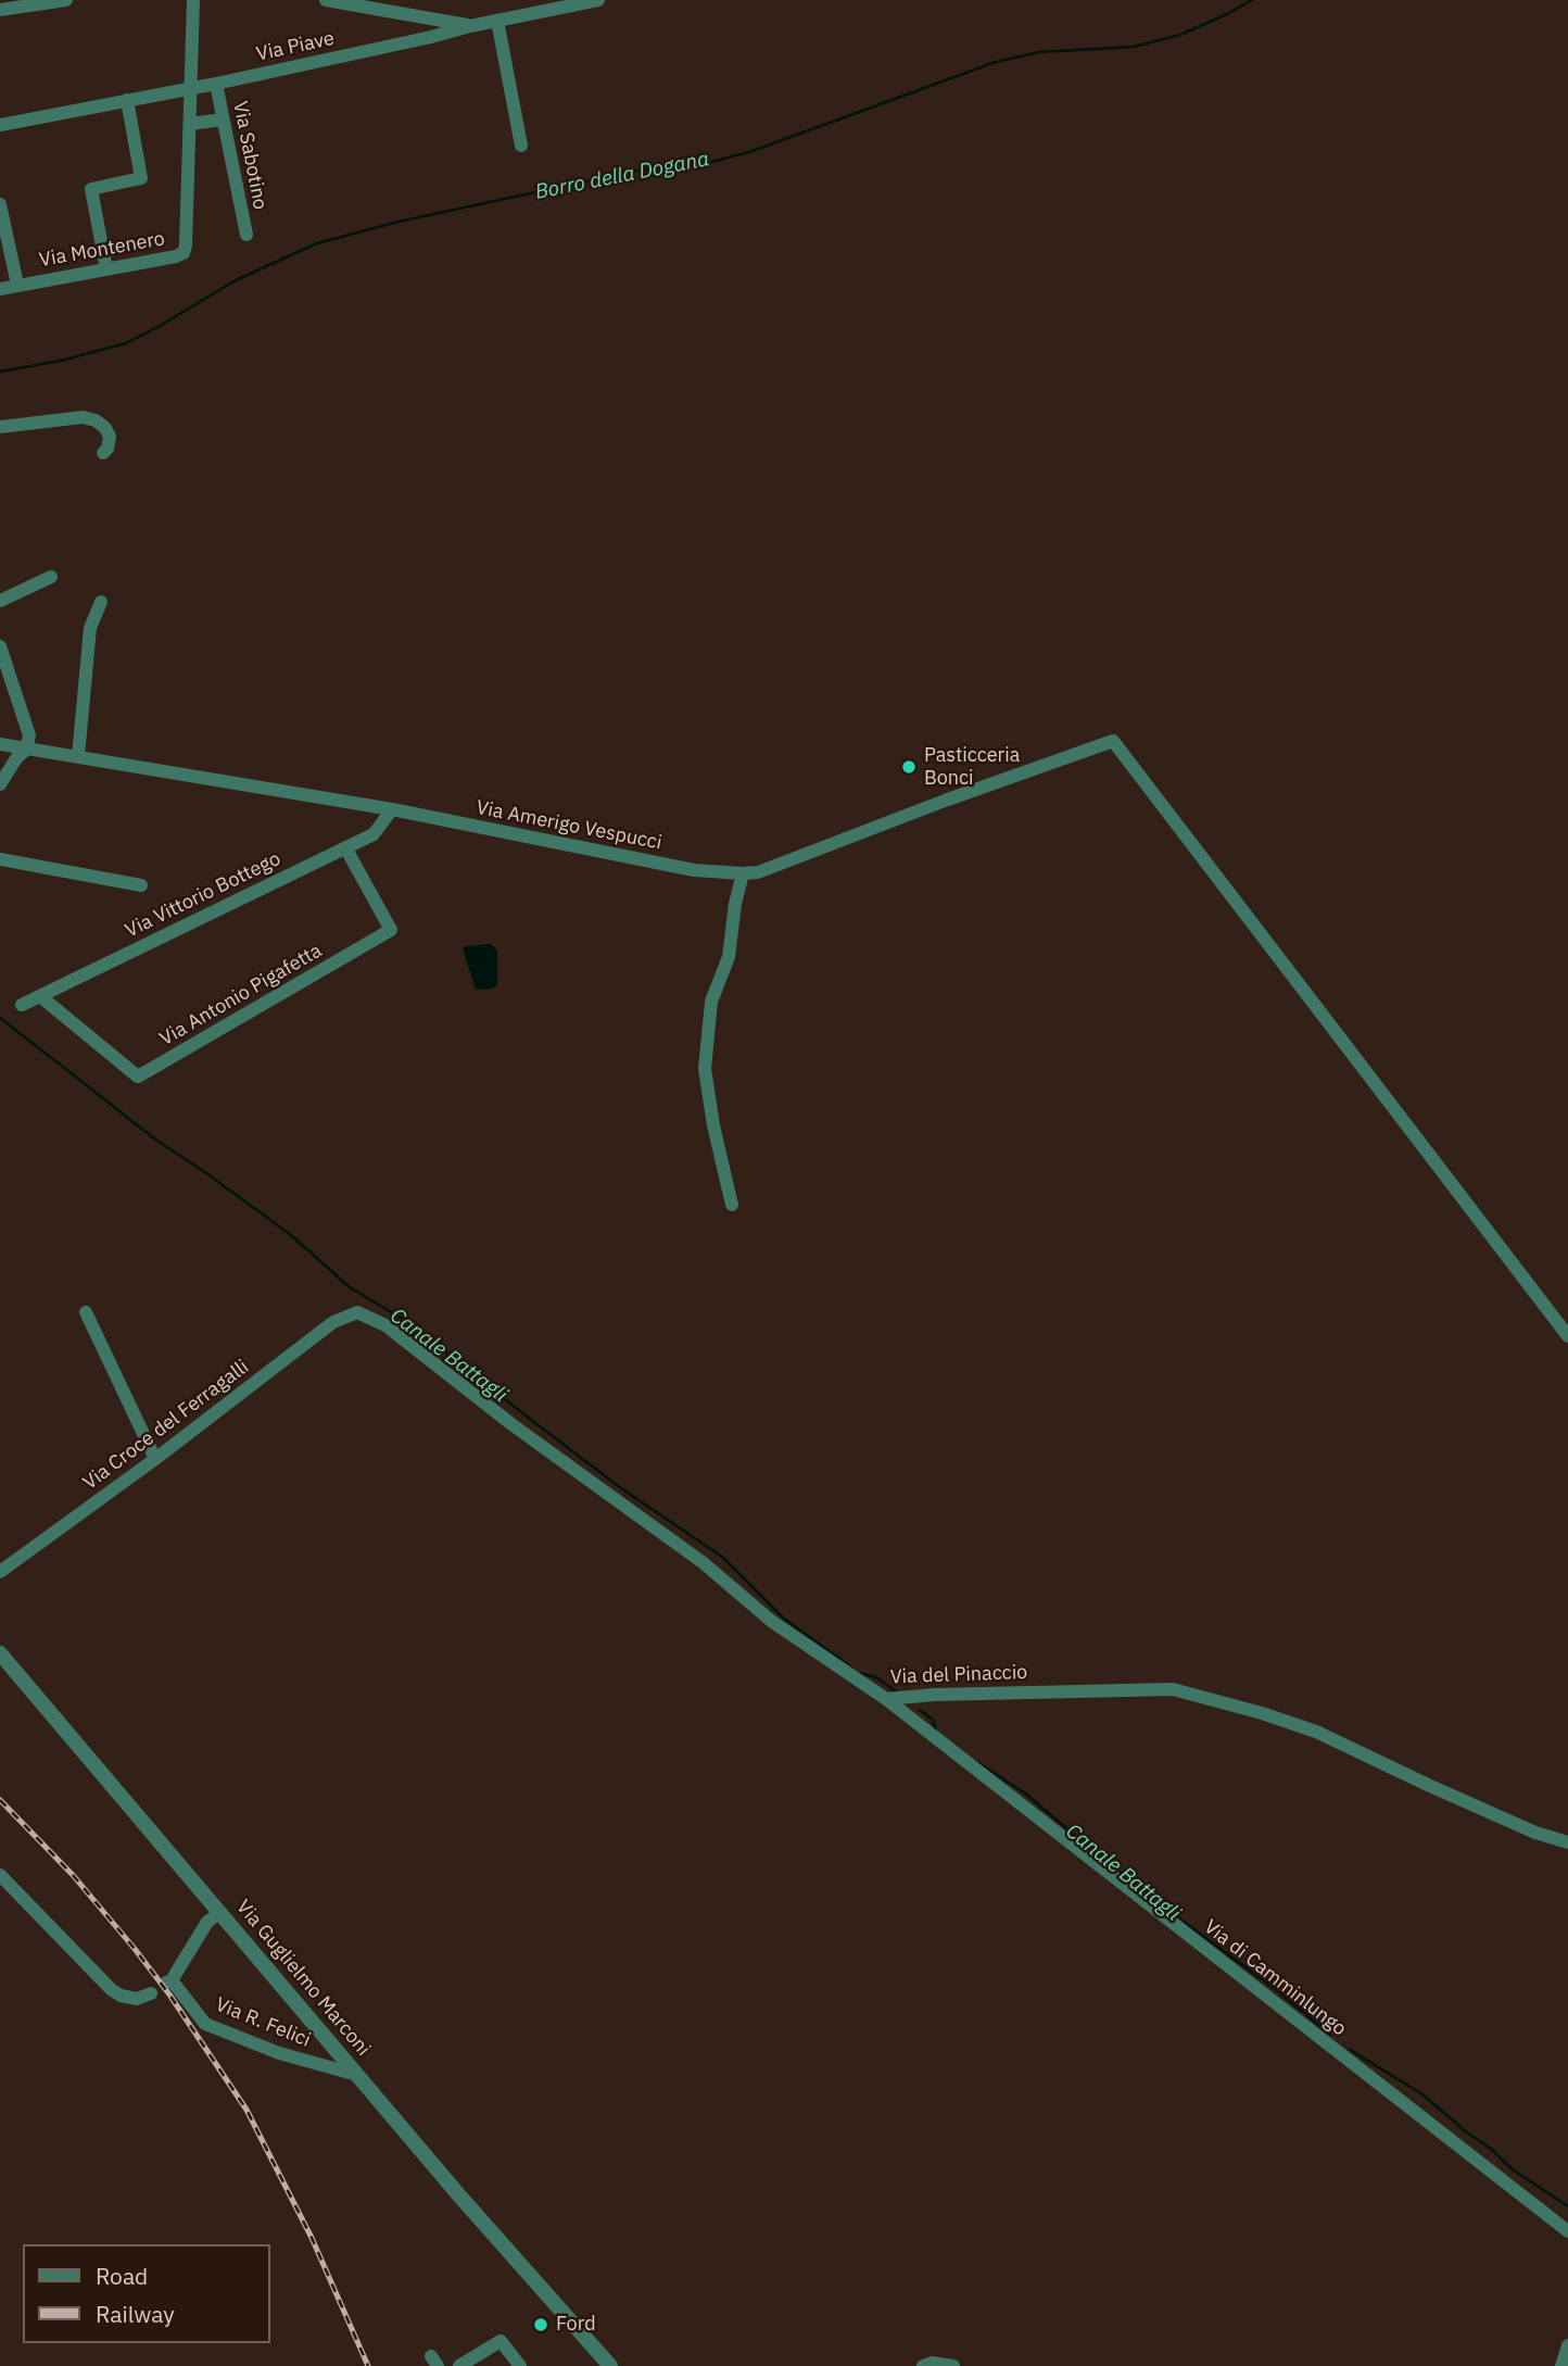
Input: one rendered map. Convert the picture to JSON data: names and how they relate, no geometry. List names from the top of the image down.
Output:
{
  "streets": {
    "street": [
      "Via Piave",
      "Via Sabotino",
      "Via Montenero",
      "Via Amerigo Vespucci",
      "Via Vittorio Bottego",
      "Via Antonio Pigafetta",
      "Via Croce del Ferragalli",
      "Via del Pinaccio",
      "Via Guglielmo Marconi",
      "Via di Camminlungo",
      "Via R. Felici"
    ]
  },
  "crossings": [
    ["Via Piave", "Via Sabotino"],
    ["Via Piave", "Via Montenero"],
    ["Via Amerigo Vespucci", "Via Vittorio Bottego"],
    ["Via Vittorio Bottego", "Via Antonio Pigafetta"],
    ["Via Croce del Ferragalli", "Via del Pinaccio"],
    ["Via del Pinaccio", "Via di Camminlungo"],
    ["Via Guglielmo Marconi", "Via R. Felici"]
  ],
  "water": ["Borro della Dogana", "Canale Battagli"],
  "places": ["Pasticceria Bonci", "Ford"],
  "legend": ["Road", "Railway"]
}
